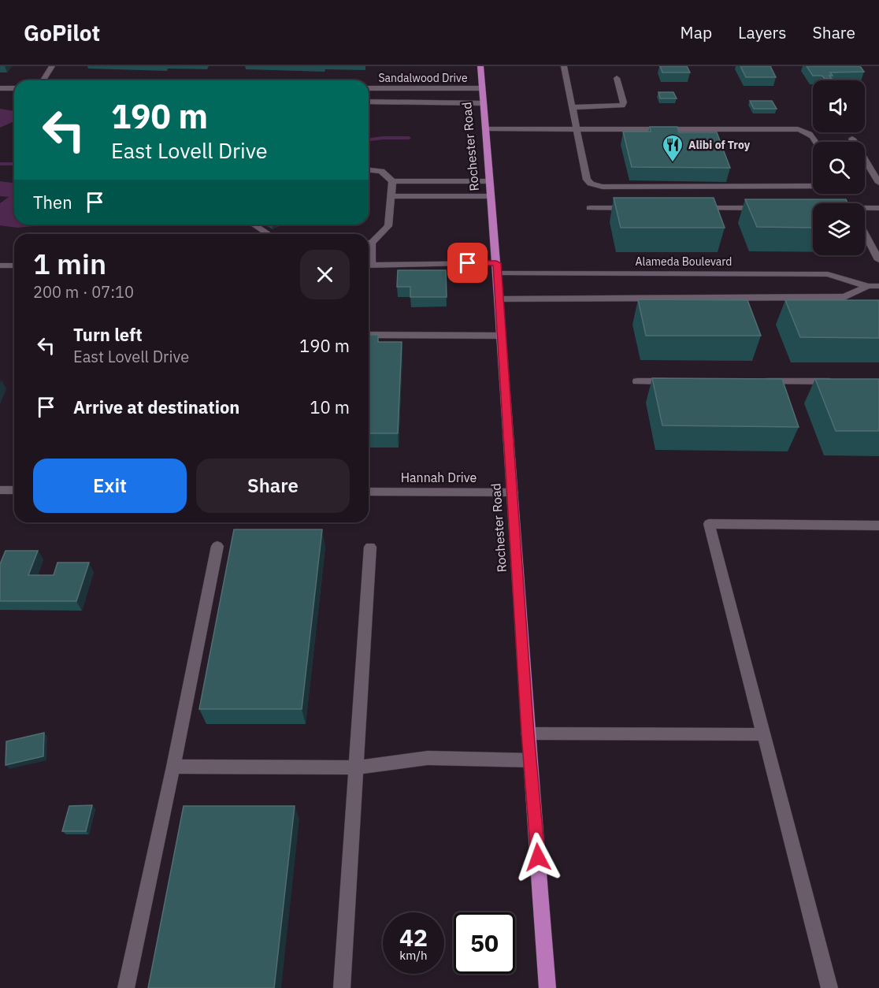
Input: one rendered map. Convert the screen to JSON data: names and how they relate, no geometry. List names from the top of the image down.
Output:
{
  "streets": {
    "main road": ["Rochester Road"],
    "street": ["Sandalwood Drive", "Alameda Boulevard", "Hannah Drive"]
  },
  "crossings": [
    ["Sandalwood Drive", "Rochester Road"],
    ["Rochester Road", "Alameda Boulevard"],
    ["Rochester Road", "Hannah Drive"]
  ],
  "places": {
    "restaurant": ["Alibi of Troy"]
  },
  "page": {
    "header": "GoPilot",
    "nav": ["Map", "Layers", "Share"],
    "turn": ["190 m", "East Lovell Drive"],
    "then": "Then",
    "heading": ["1 min", "200 m · 07:10"],
    "list": [
      {
        "name": "Turn left",
        "note": "East Lovell Drive",
        "value": "190 m"
      },
      {
        "name": "Arrive at destination",
        "value": "10 m"
      }
    ],
    "buttons": ["Exit", "Share"],
    "speed": "42 km/h",
    "limit": "50"
  }
}
